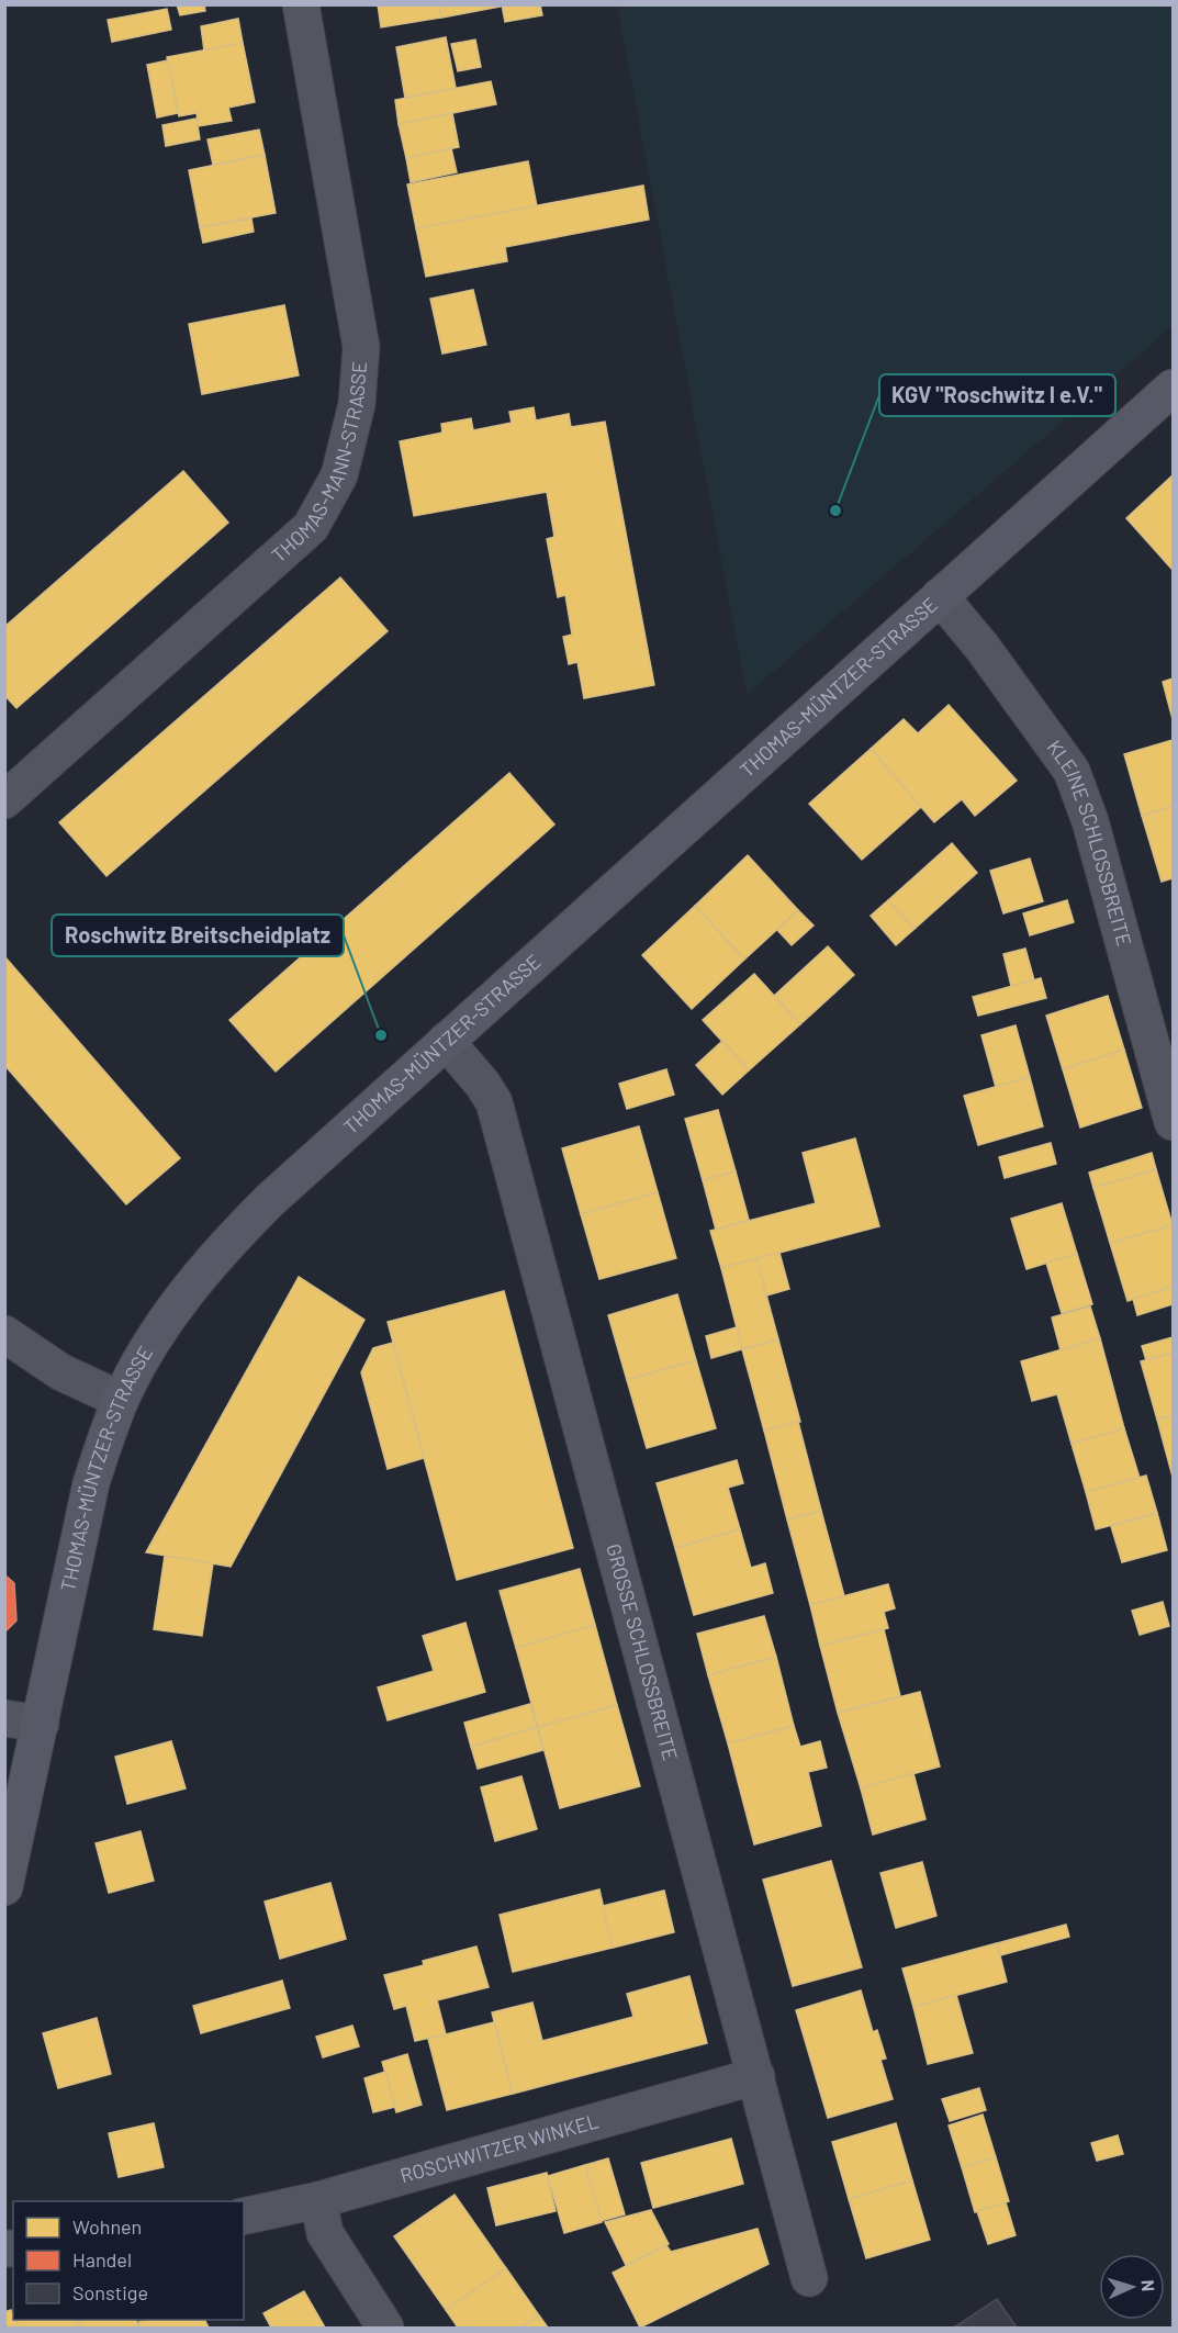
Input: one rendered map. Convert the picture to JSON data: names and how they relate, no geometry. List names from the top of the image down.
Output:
{
  "streets": {
    "main road": ["THOMAS-MÜNTZER-STRASSE"],
    "street": [
      "THOMAS-MANN-STRASSE",
      "KLEINE SCHLOSSBREITE",
      "GROSSE SCHLOSSBREITE",
      "ROSCHWITZER WINKEL"
    ]
  },
  "crossings": [
    ["THOMAS-MÜNTZER-STRASSE", "KLEINE SCHLOSSBREITE"],
    ["THOMAS-MÜNTZER-STRASSE", "GROSSE SCHLOSSBREITE"],
    ["GROSSE SCHLOSSBREITE", "ROSCHWITZER WINKEL"]
  ],
  "places": ["KGV \"Roschwitz I e.V.\"", "Roschwitz Breitscheidplatz"],
  "legend": ["Wohnen", "Handel", "Sonstige"],
  "north": "right"
}
